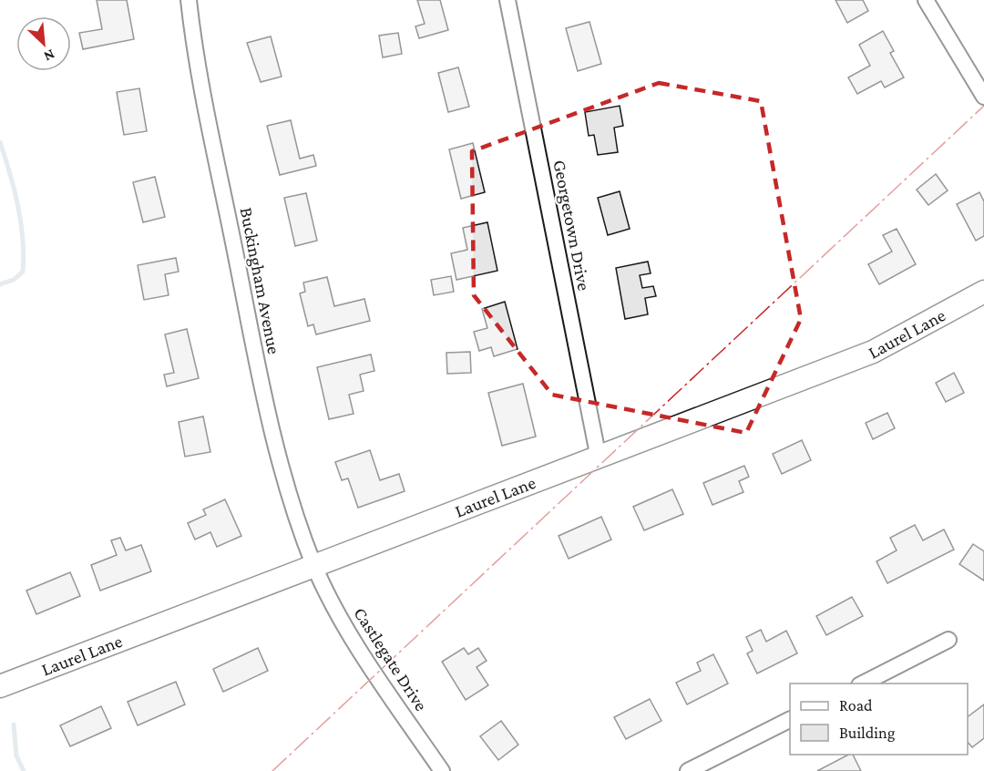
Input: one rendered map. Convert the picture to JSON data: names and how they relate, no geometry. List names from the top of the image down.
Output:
{
  "streets": {
    "street": [
      "Georgetown Drive",
      "Buckingham Avenue",
      "Laurel Lane",
      "Castlegate Drive"
    ]
  },
  "crossings": [
    ["Georgetown Drive", "Laurel Lane"],
    ["Buckingham Avenue", "Laurel Lane"],
    ["Buckingham Avenue", "Castlegate Drive"],
    ["Laurel Lane", "Castlegate Drive"]
  ],
  "legend": ["Road", "Building"],
  "north": "bottom right"
}
